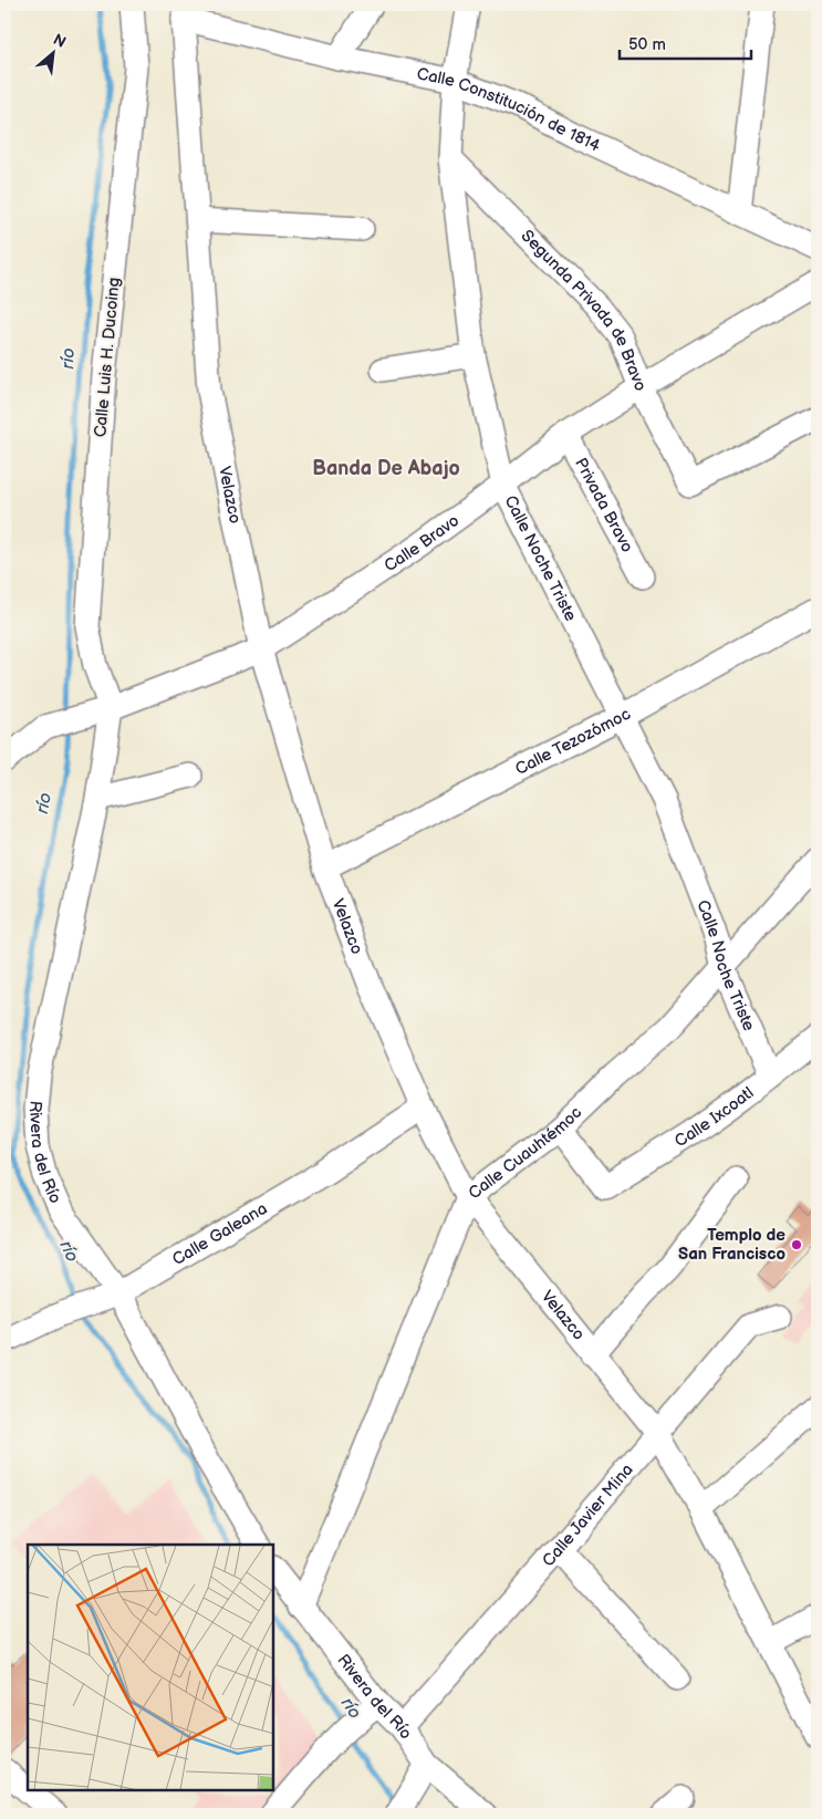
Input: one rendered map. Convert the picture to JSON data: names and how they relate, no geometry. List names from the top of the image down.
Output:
{
  "streets": {
    "street": [
      "Calle Constitución de 1814",
      "Segunda Privada de Bravo",
      "Calle Luis H. Ducoing",
      "Velazco",
      "Privada Bravo",
      "Calle Bravo",
      "Calle Noche Triste",
      "Calle Tezozómoc",
      "Calle Ixcoatl",
      "Rivera del Río",
      "Calle Cuauhtémoc",
      "Calle Galeana",
      "Calle Javier Mina"
    ]
  },
  "crossings": [
    ["Calle Constitución de 1814", "Velazco"],
    ["Calle Constitución de 1814", "Calle Noche Triste"],
    ["Segunda Privada de Bravo", "Calle Bravo"],
    ["Segunda Privada de Bravo", "Calle Noche Triste"],
    ["Calle Luis H. Ducoing", "Calle Bravo"],
    ["Calle Luis H. Ducoing", "Rivera del Río"],
    ["Velazco", "Calle Bravo"],
    ["Velazco", "Calle Tezozómoc"],
    ["Velazco", "Calle Cuauhtémoc"],
    ["Velazco", "Calle Galeana"],
    ["Velazco", "Calle Javier Mina"],
    ["Privada Bravo", "Calle Bravo"],
    ["Calle Bravo", "Calle Noche Triste"],
    ["Calle Bravo", "Rivera del Río"],
    ["Calle Noche Triste", "Calle Tezozómoc"],
    ["Calle Noche Triste", "Calle Ixcoatl"],
    ["Calle Noche Triste", "Calle Cuauhtémoc"],
    ["Calle Ixcoatl", "Calle Cuauhtémoc"],
    ["Rivera del Río", "Calle Cuauhtémoc"],
    ["Rivera del Río", "Calle Galeana"],
    ["Rivera del Río", "Calle Javier Mina"]
  ],
  "districts": ["Banda De Abajo"],
  "water": ["río"],
  "places": ["Templo de San Francisco"],
  "scale_bar": "50 m",
  "north": "top right"
}
